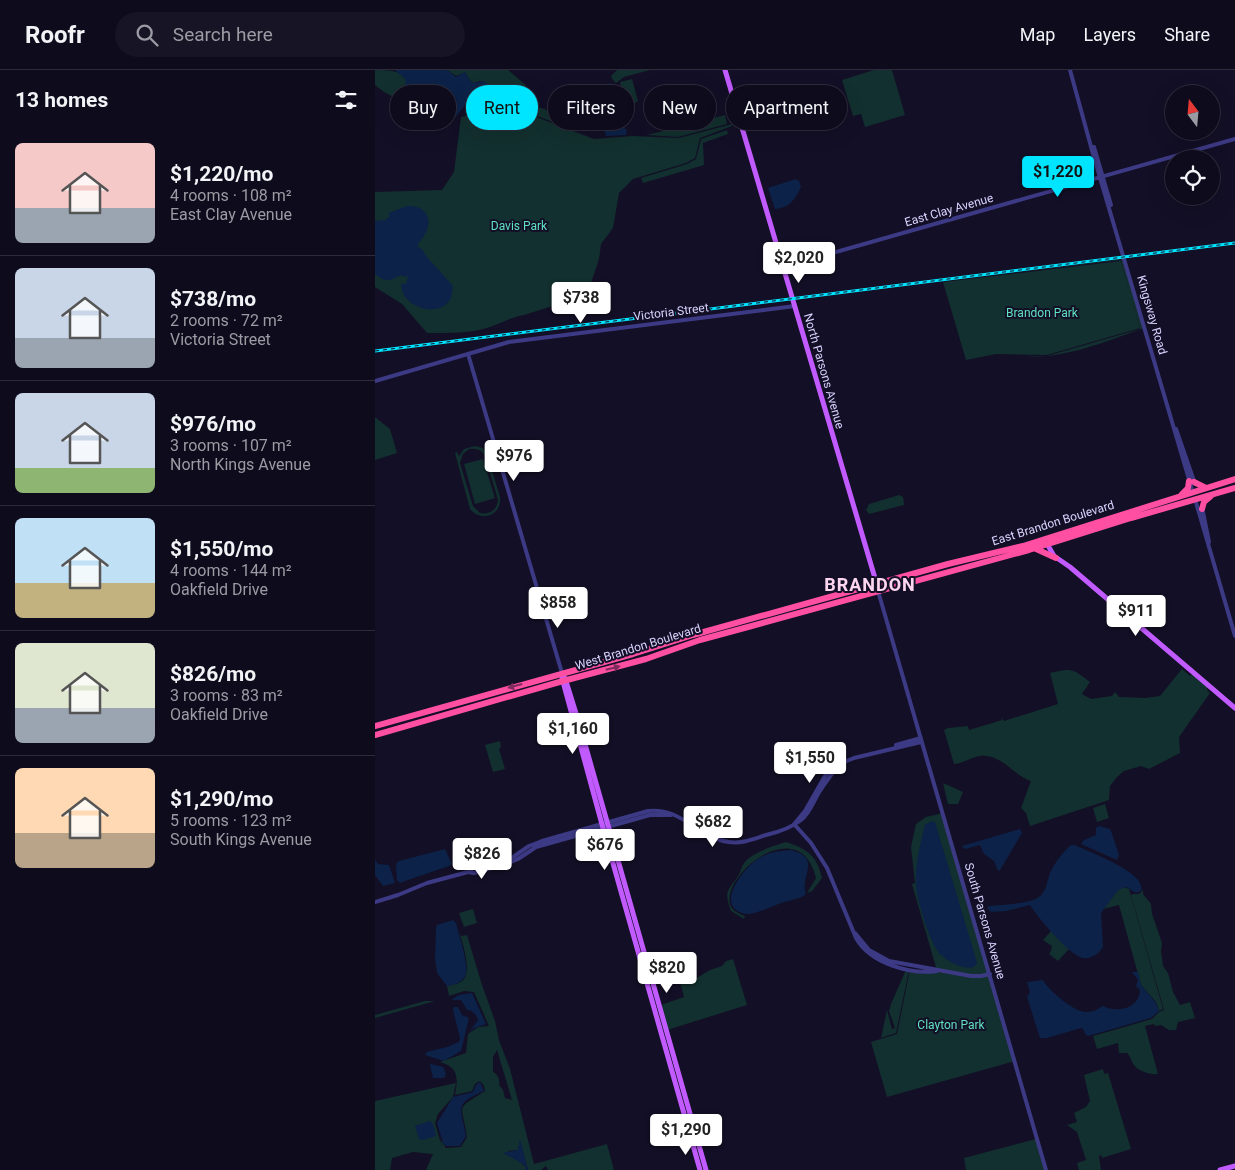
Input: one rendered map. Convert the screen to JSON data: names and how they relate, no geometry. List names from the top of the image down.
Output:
{
  "streets": {
    "highway": ["East Brandon Boulevard", "West Brandon Boulevard"],
    "main road": ["North Parsons Avenue"],
    "street": [
      "East Clay Avenue",
      "Victoria Street",
      "Kingsway Road",
      "South Parsons Avenue"
    ]
  },
  "crossings": [
    ["East Clay Avenue", "Kingsway Road"],
    ["East Clay Avenue", "North Parsons Avenue"],
    ["Victoria Street", "North Parsons Avenue"],
    ["Kingsway Road", "East Brandon Boulevard"],
    ["North Parsons Avenue", "East Brandon Boulevard"],
    ["North Parsons Avenue", "West Brandon Boulevard"],
    ["North Parsons Avenue", "South Parsons Avenue"],
    ["East Brandon Boulevard", "West Brandon Boulevard"],
    ["East Brandon Boulevard", "South Parsons Avenue"],
    ["West Brandon Boulevard", "South Parsons Avenue"]
  ],
  "districts": ["BRANDON"],
  "parks": ["Davis Park", "Brandon Park", "Clayton Park"],
  "north": "top",
  "page": {
    "header": "Roofr",
    "search": "Search here",
    "nav": ["Map", "Layers", "Share"],
    "heading": "13 homes",
    "chip": [
      "Buy",
      "Rent",
      "Filters",
      "New",
      "Apartment"
    ],
    "list": [
      {
        "name": "$1,220/mo",
        "note": "4 rooms · 108 m² · East Clay Avenue"
      },
      {
        "name": "$738/mo",
        "note": "2 rooms · 72 m² · Victoria Street"
      },
      {
        "name": "$976/mo",
        "note": "3 rooms · 107 m² · North Kings Avenue"
      },
      {
        "name": "$1,550/mo",
        "note": "4 rooms · 144 m² · Oakfield Drive"
      },
      {
        "name": "$826/mo",
        "note": "3 rooms · 83 m² · Oakfield Drive"
      },
      {
        "name": "$1,290/mo",
        "note": "5 rooms · 123 m² · South Kings Avenue"
      }
    ],
    "price": [
      "$1,220",
      "$2,020",
      "$738",
      "$976",
      "$858",
      "$911",
      "$1,160",
      "$1,550",
      "$682",
      "$676",
      "$826",
      "$820",
      "$1,290"
    ]
  }
}
